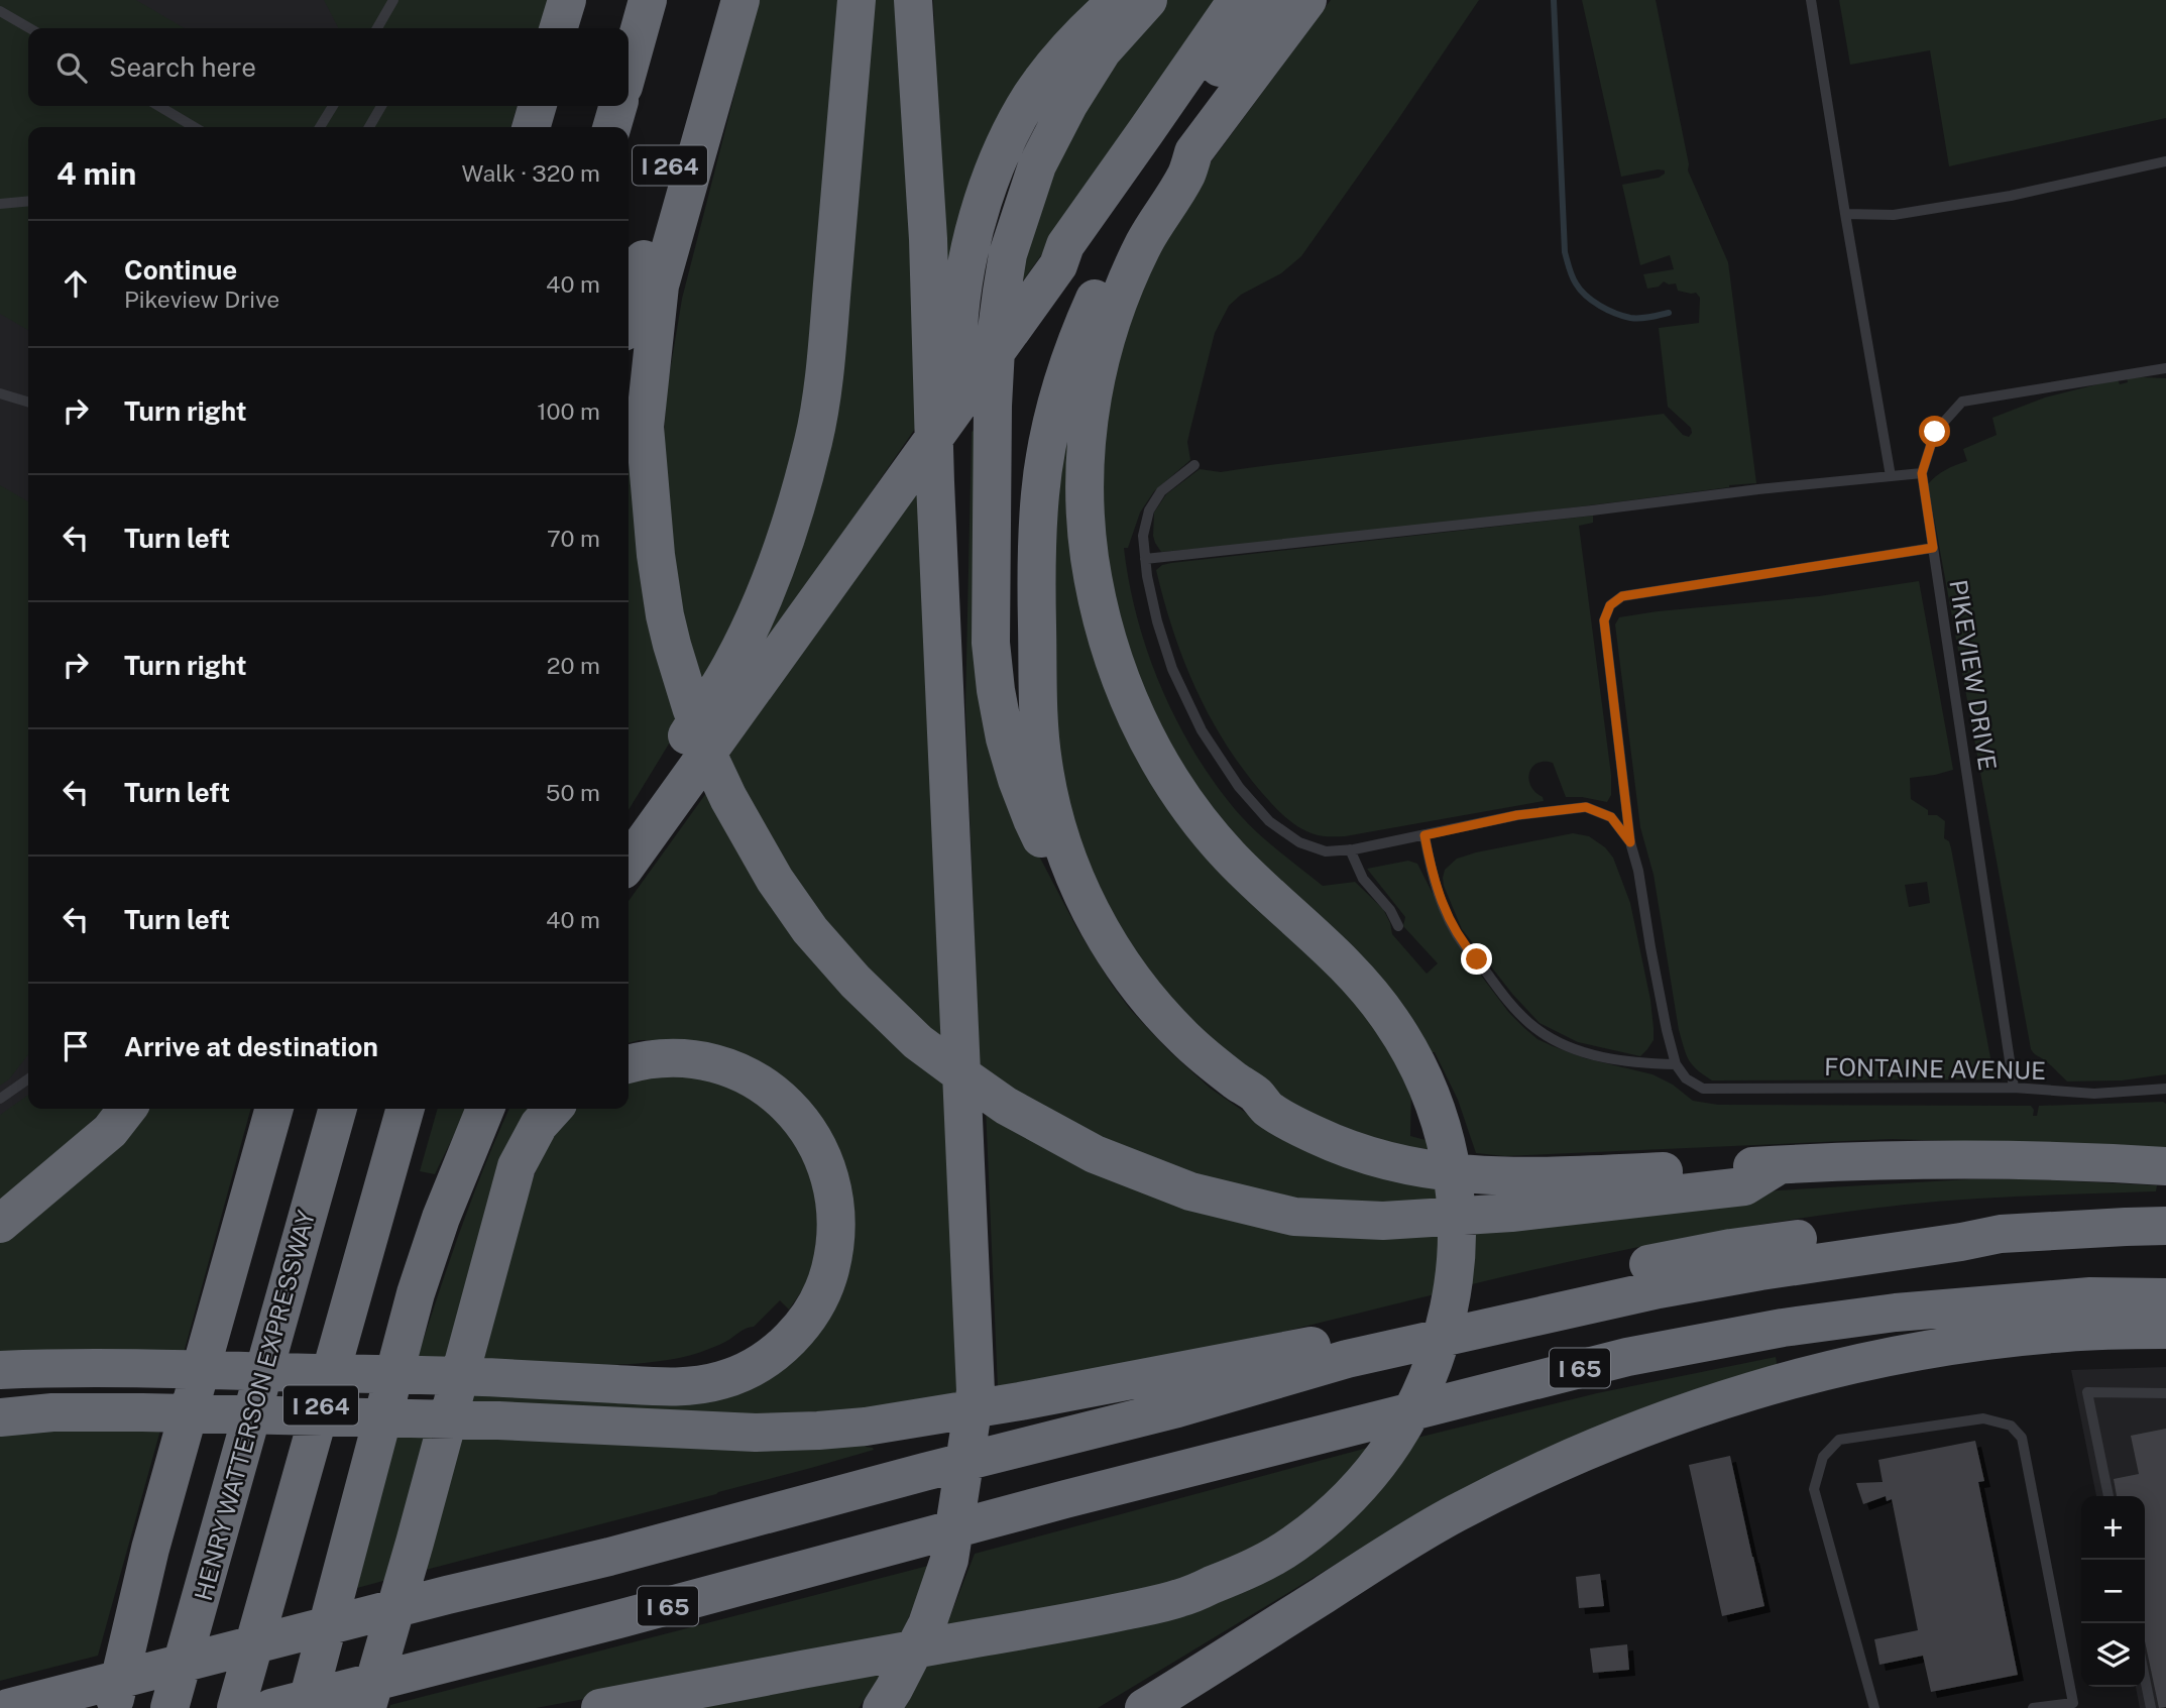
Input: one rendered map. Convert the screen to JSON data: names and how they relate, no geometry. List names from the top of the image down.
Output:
{
  "streets": {
    "highway": ["I 264", "I 65", "HENRY WATTERSON EXPRESSWAY"],
    "lane": ["PIKEVIEW DRIVE", "FONTAINE AVENUE"]
  },
  "crossings": [
    ["PIKEVIEW DRIVE", "FONTAINE AVENUE"]
  ],
  "page": {
    "search": "Search here",
    "heading": ["4 min", "Walk · 320 m"],
    "list": [
      ["Continue", "Pikeview Drive", "40 m"],
      ["Turn right", "100 m"],
      ["Turn left", "70 m"],
      ["Turn right", "20 m"],
      ["Turn left", "50 m"],
      ["Turn left", "40 m"],
      "Arrive at destination"
    ],
    "map_buttons": ["+", "−"]
  }
}
